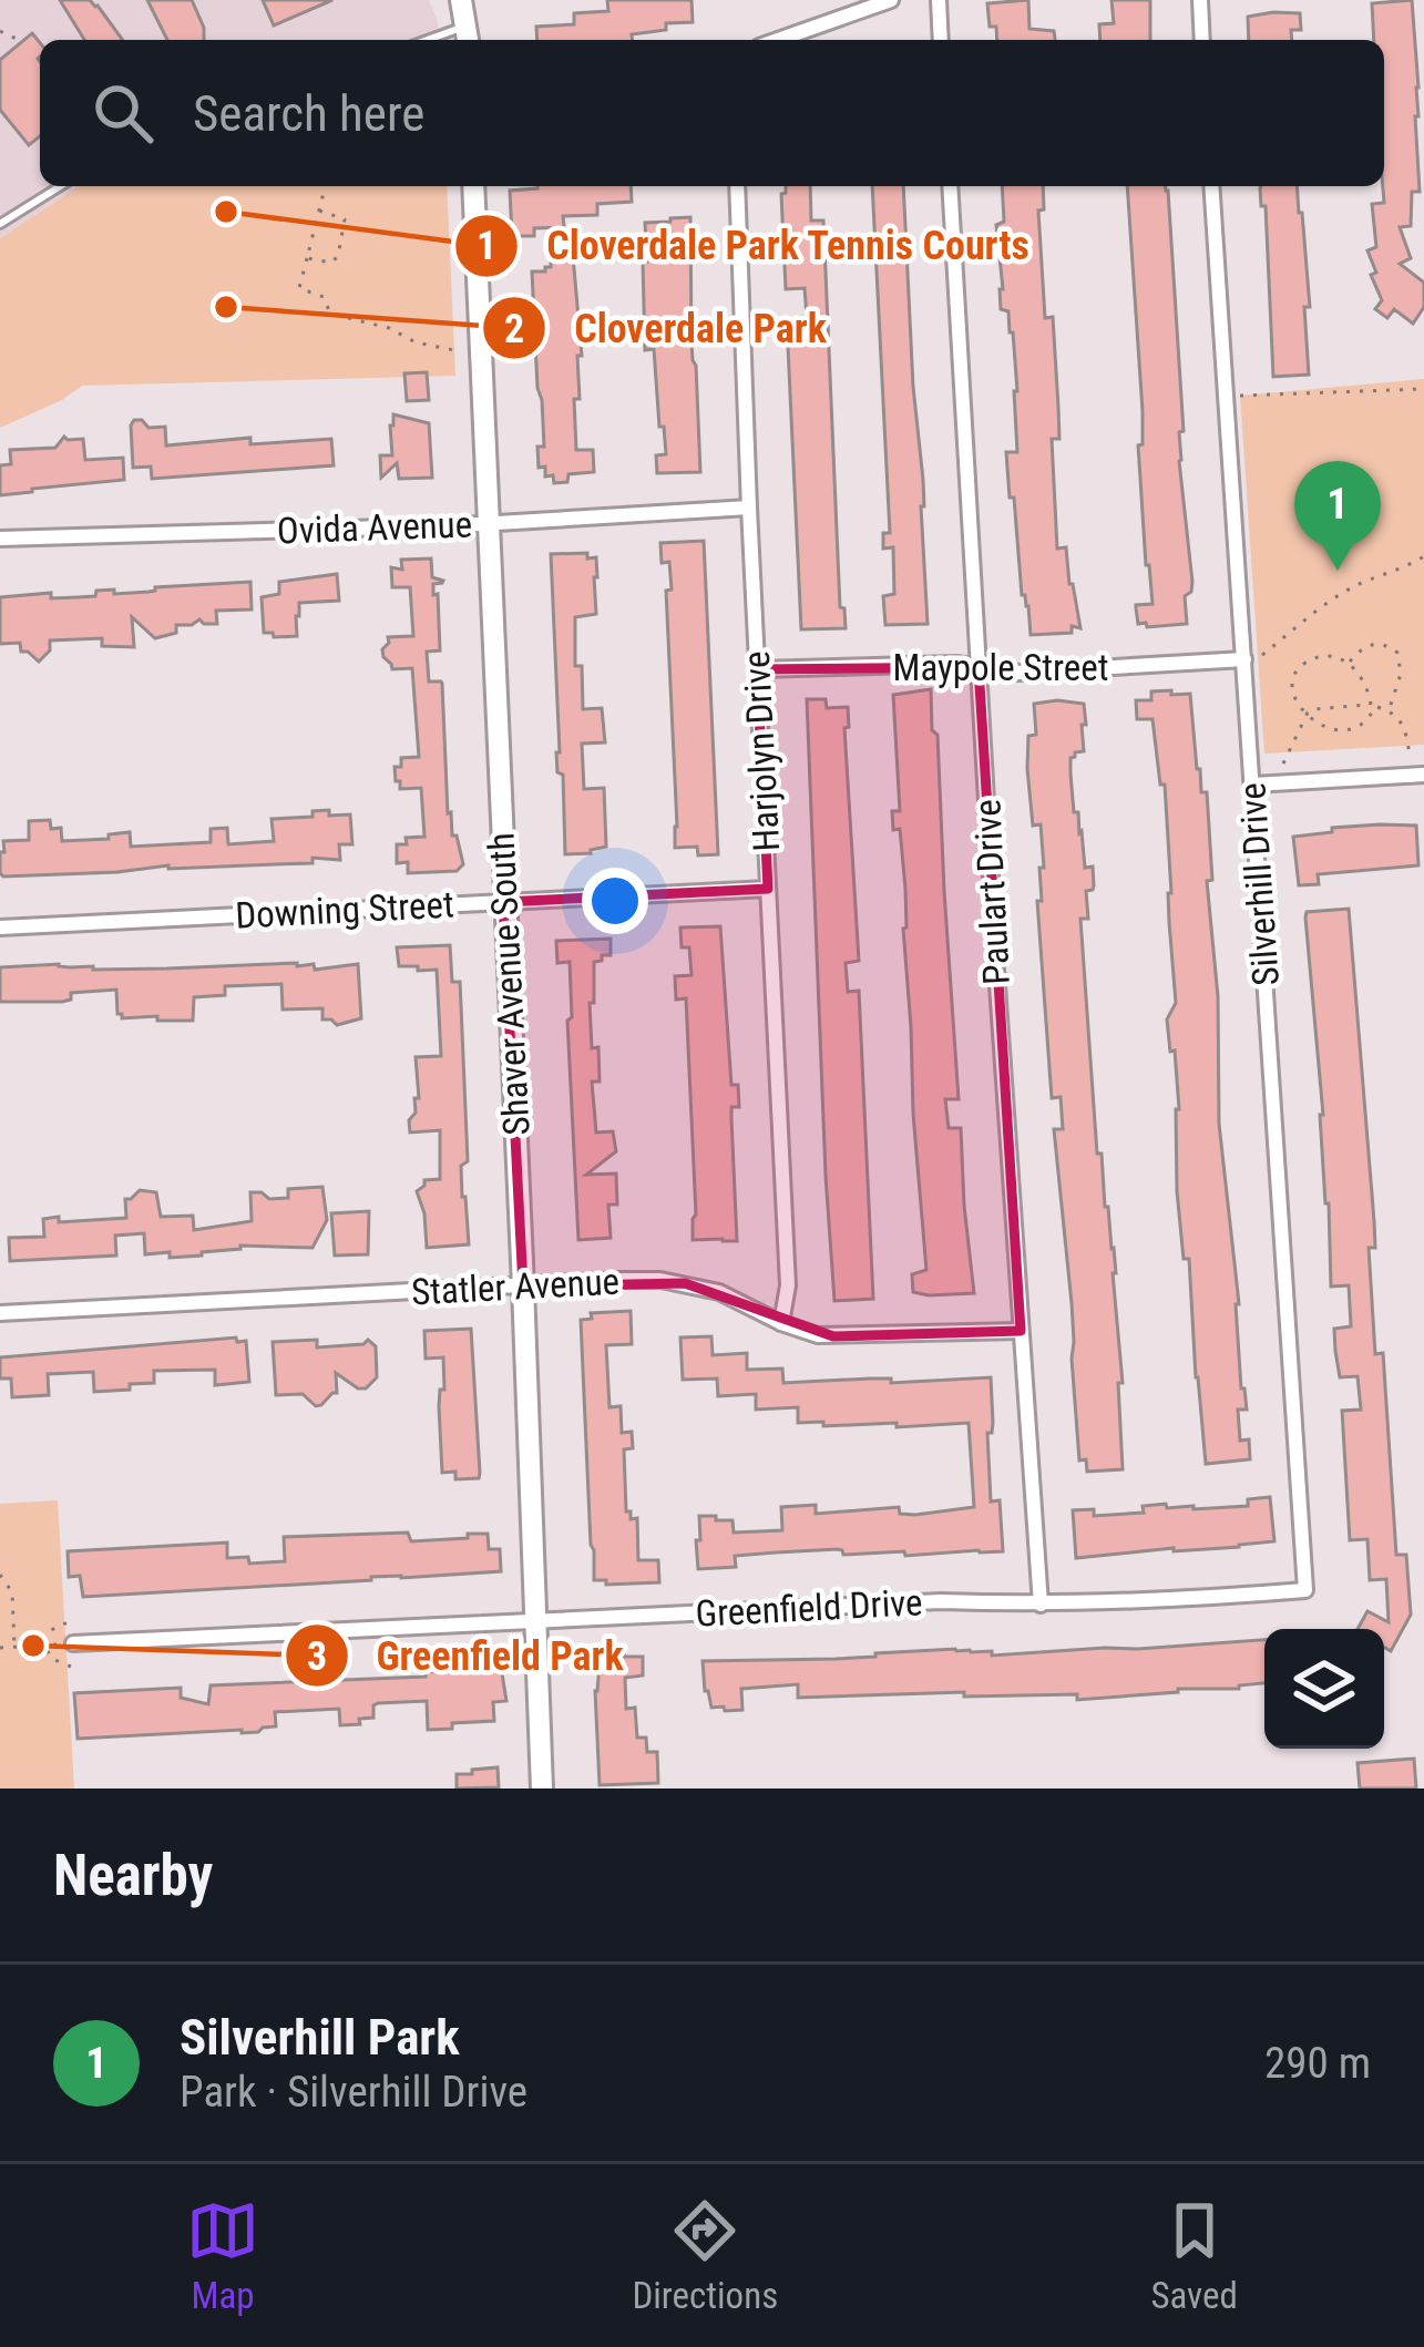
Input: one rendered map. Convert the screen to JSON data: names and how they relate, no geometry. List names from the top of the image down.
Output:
{
  "streets": {
    "street": [
      "Ovida Avenue",
      "Maypole Street",
      "Harjolyn Drive",
      "Silverhill Drive",
      "Paulart Drive",
      "Downing Street",
      "Shaver Avenue South",
      "Statler Avenue",
      "Greenfield Drive"
    ]
  },
  "crossings": [
    ["Ovida Avenue", "Harjolyn Drive"],
    ["Ovida Avenue", "Shaver Avenue South"],
    ["Maypole Street", "Harjolyn Drive"],
    ["Maypole Street", "Silverhill Drive"],
    ["Maypole Street", "Paulart Drive"],
    ["Harjolyn Drive", "Downing Street"],
    ["Harjolyn Drive", "Statler Avenue"],
    ["Silverhill Drive", "Greenfield Drive"],
    ["Paulart Drive", "Statler Avenue"],
    ["Paulart Drive", "Greenfield Drive"],
    ["Downing Street", "Shaver Avenue South"],
    ["Shaver Avenue South", "Statler Avenue"],
    ["Shaver Avenue South", "Greenfield Drive"]
  ],
  "places": ["Cloverdale Park Tennis Courts", "Cloverdale Park", "Greenfield Park"],
  "page": {
    "search": "Search here",
    "pins": "1",
    "heading": "Nearby",
    "list": [
      {
        "mark": "1",
        "name": "Silverhill Park",
        "note": "Park · Silverhill Drive",
        "value": "290 m"
      }
    ],
    "nav": ["Map", "Directions", "Saved"]
  }
}
